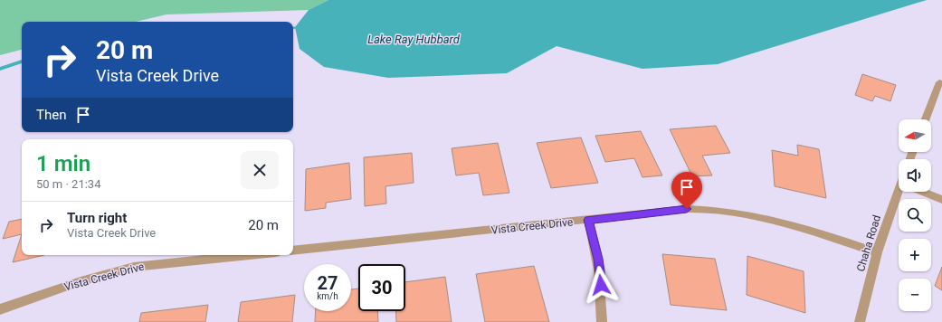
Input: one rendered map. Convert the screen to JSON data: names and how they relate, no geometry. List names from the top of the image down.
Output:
{
  "streets": {
    "street": ["Vista Creek Drive", "Chaha Road"]
  },
  "crossings": [
    ["Vista Creek Drive", "Chaha Road"]
  ],
  "water": ["Lake Ray Hubbard"],
  "north": "left",
  "page": {
    "turn": ["20 m", "Vista Creek Drive"],
    "then": "Then",
    "map_buttons": ["+", "−"],
    "heading": ["1 min", "50 m · 21:34"],
    "list": [
      {
        "name": "Turn right",
        "note": "Vista Creek Drive",
        "value": "20 m"
      }
    ],
    "speed": "27 km/h",
    "limit": "30"
  }
}
